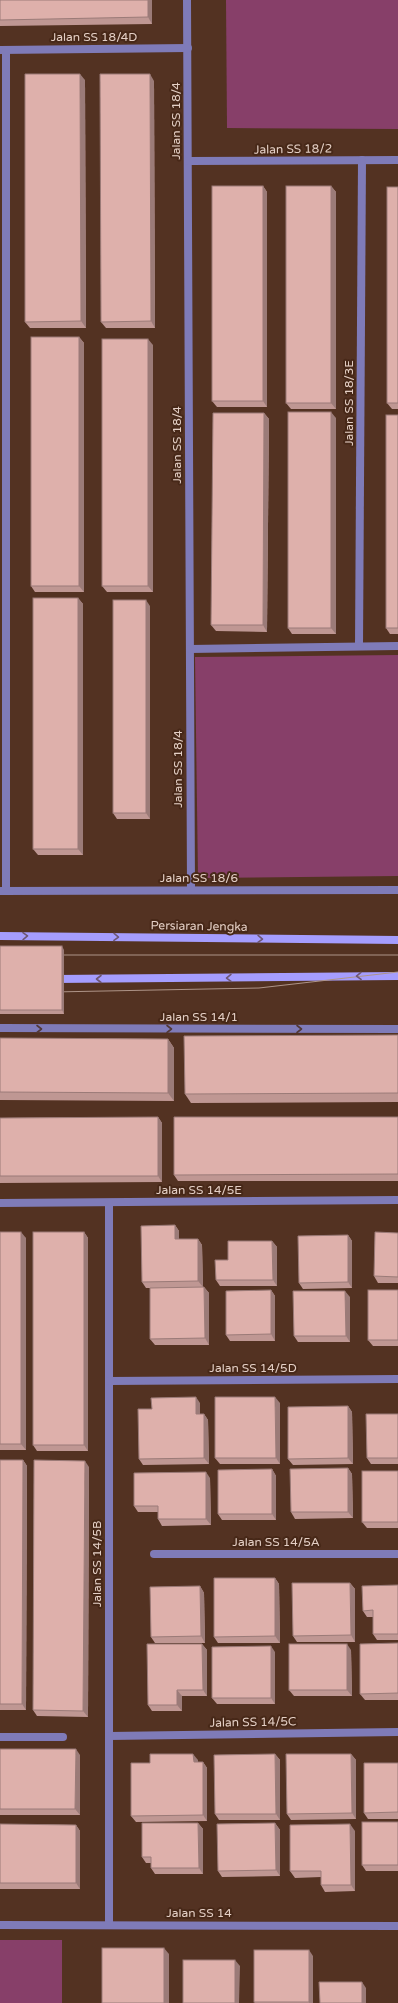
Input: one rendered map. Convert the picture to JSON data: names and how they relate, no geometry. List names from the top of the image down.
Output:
{
  "streets": {
    "main road": ["Persiaran Jengka"],
    "street": [
      "Jalan SS 18/4D",
      "Jalan SS 18/4",
      "Jalan SS 18/2",
      "Jalan SS 18/3E",
      "Jalan SS 18/6",
      "Jalan SS 14/1",
      "Jalan SS 14/5E",
      "Jalan SS 14/5D",
      "Jalan SS 14/5A",
      "Jalan SS 14/5B",
      "Jalan SS 14/5C",
      "Jalan SS 14"
    ]
  },
  "crossings": [
    ["Jalan SS 18/4D", "Jalan SS 18/4"],
    ["Jalan SS 18/4", "Jalan SS 18/2"],
    ["Jalan SS 18/4", "Jalan SS 18/6"],
    ["Jalan SS 18/2", "Jalan SS 18/3E"],
    ["Jalan SS 14/5E", "Jalan SS 14/5B"],
    ["Jalan SS 14/5D", "Jalan SS 14/5B"],
    ["Jalan SS 14/5B", "Jalan SS 14/5C"],
    ["Jalan SS 14/5B", "Jalan SS 14"]
  ],
  "one_way": ["Jalan SS 14/1"]
}
